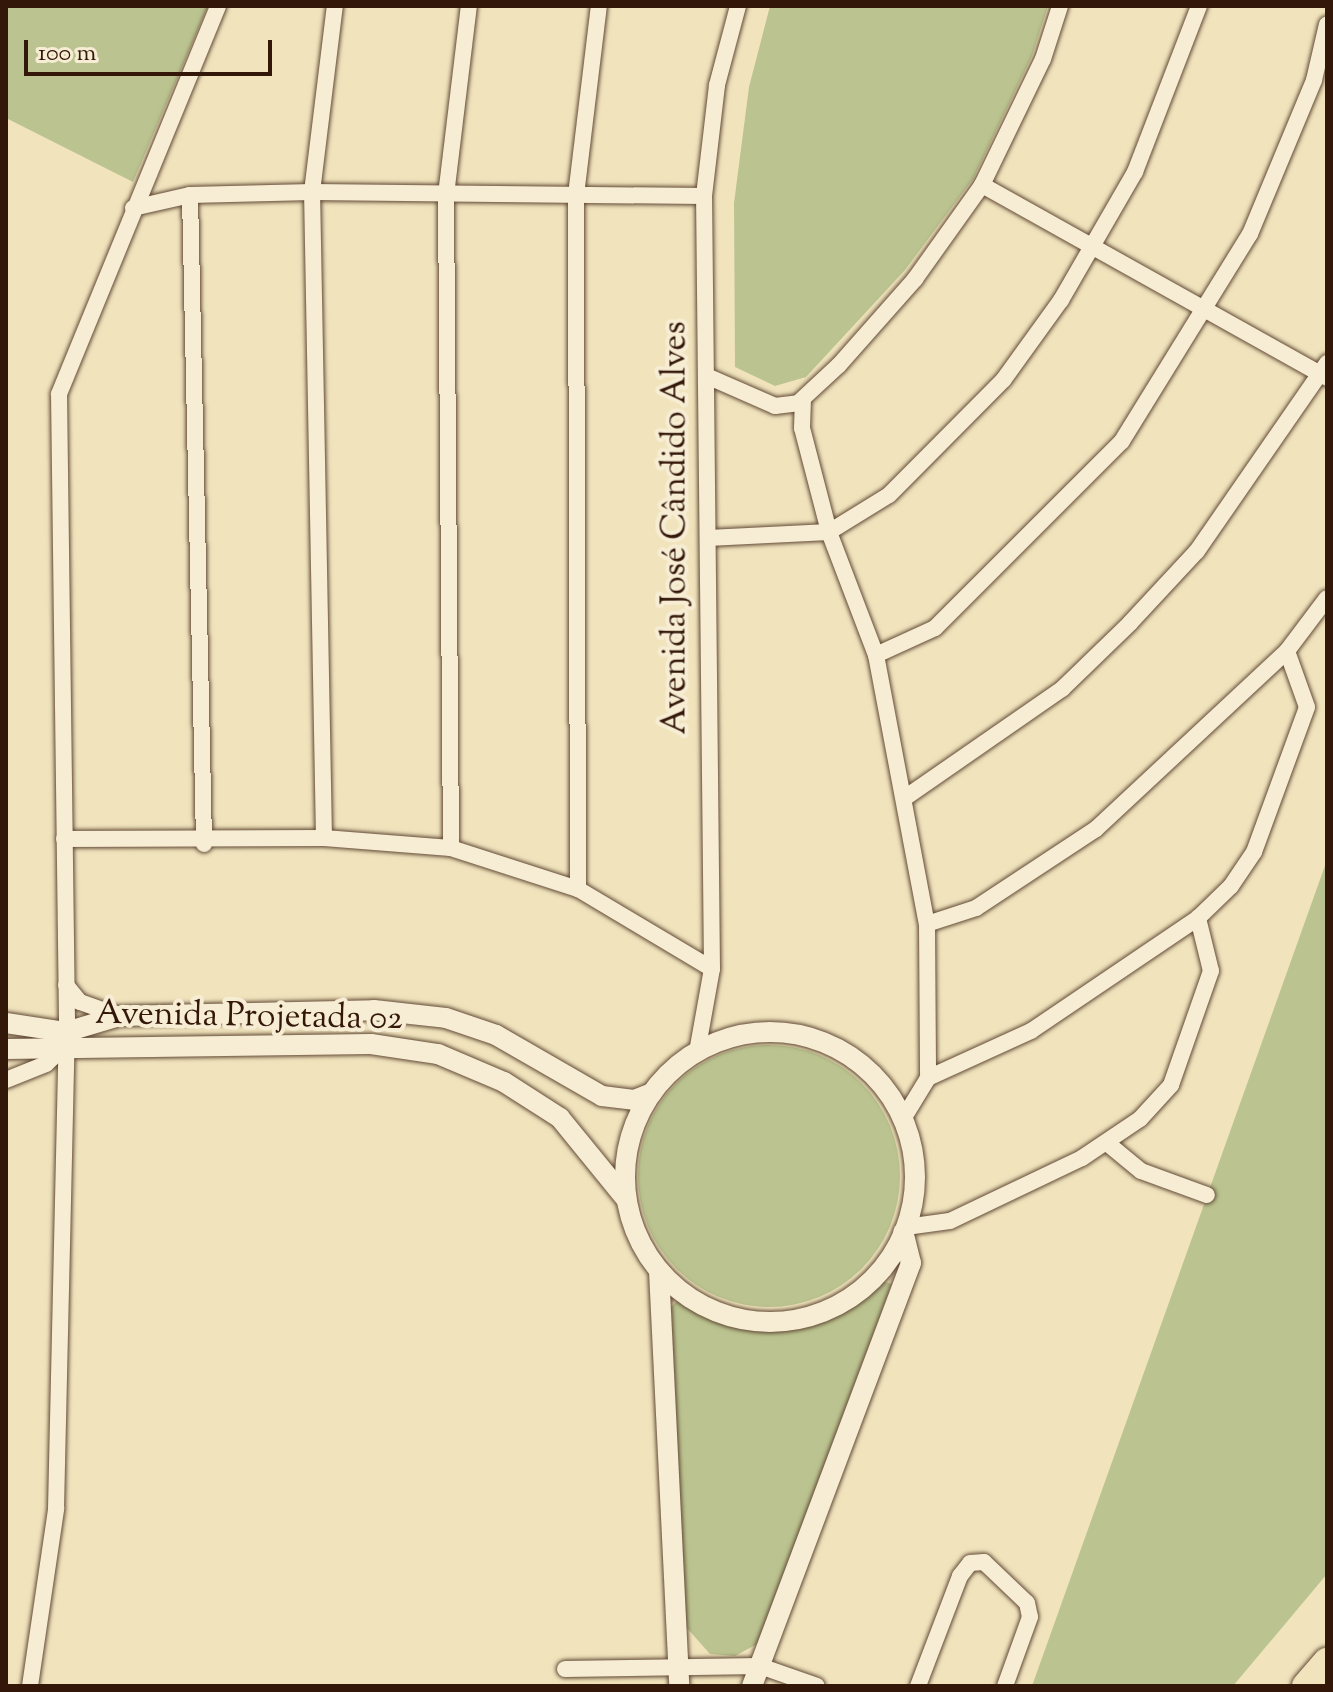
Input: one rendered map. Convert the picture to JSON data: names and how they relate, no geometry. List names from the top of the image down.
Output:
{
  "streets": {
    "street": ["Avenida José Cândido Alves", "Avenida Projetada 02"]
  },
  "scale_bar": "100 m"
}
